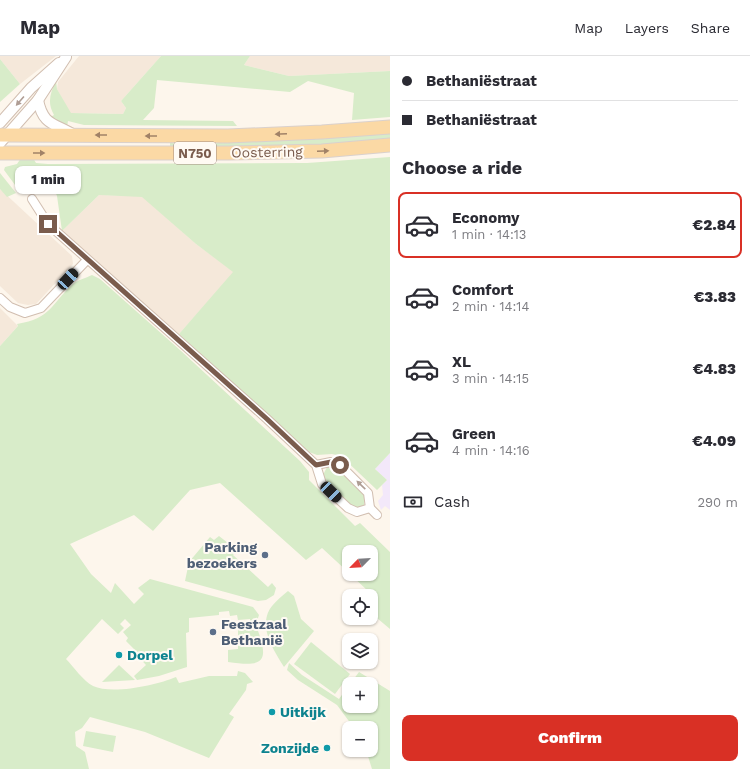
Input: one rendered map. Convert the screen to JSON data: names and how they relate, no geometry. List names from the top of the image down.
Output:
{
  "streets": {
    "main road": ["Oosterring", "N750"]
  },
  "places": [
    "Parking bezoekers",
    "Feestzaal Bethanië",
    "Dorpel",
    "Uitkijk",
    "Zonzijde"
  ],
  "north": "bottom left",
  "page": {
    "header": "Map",
    "nav": ["Map", "Layers", "Share"],
    "banner": ["Bethaniëstraat", "Bethaniëstraat"],
    "heading": "Choose a ride",
    "bubble": "1 min",
    "list": [
      {
        "name": "Economy",
        "note": "1 min · 14:13",
        "value": "€2.84"
      },
      {
        "name": "Comfort",
        "note": "2 min · 14:14",
        "value": "€3.83"
      },
      {
        "name": "XL",
        "note": "3 min · 14:15",
        "value": "€4.83"
      },
      {
        "name": "Green",
        "note": "4 min · 14:16",
        "value": "€4.09"
      }
    ],
    "pay": ["Cash", "290 m"],
    "map_buttons": ["+", "−"],
    "buttons": "Confirm"
  }
}
